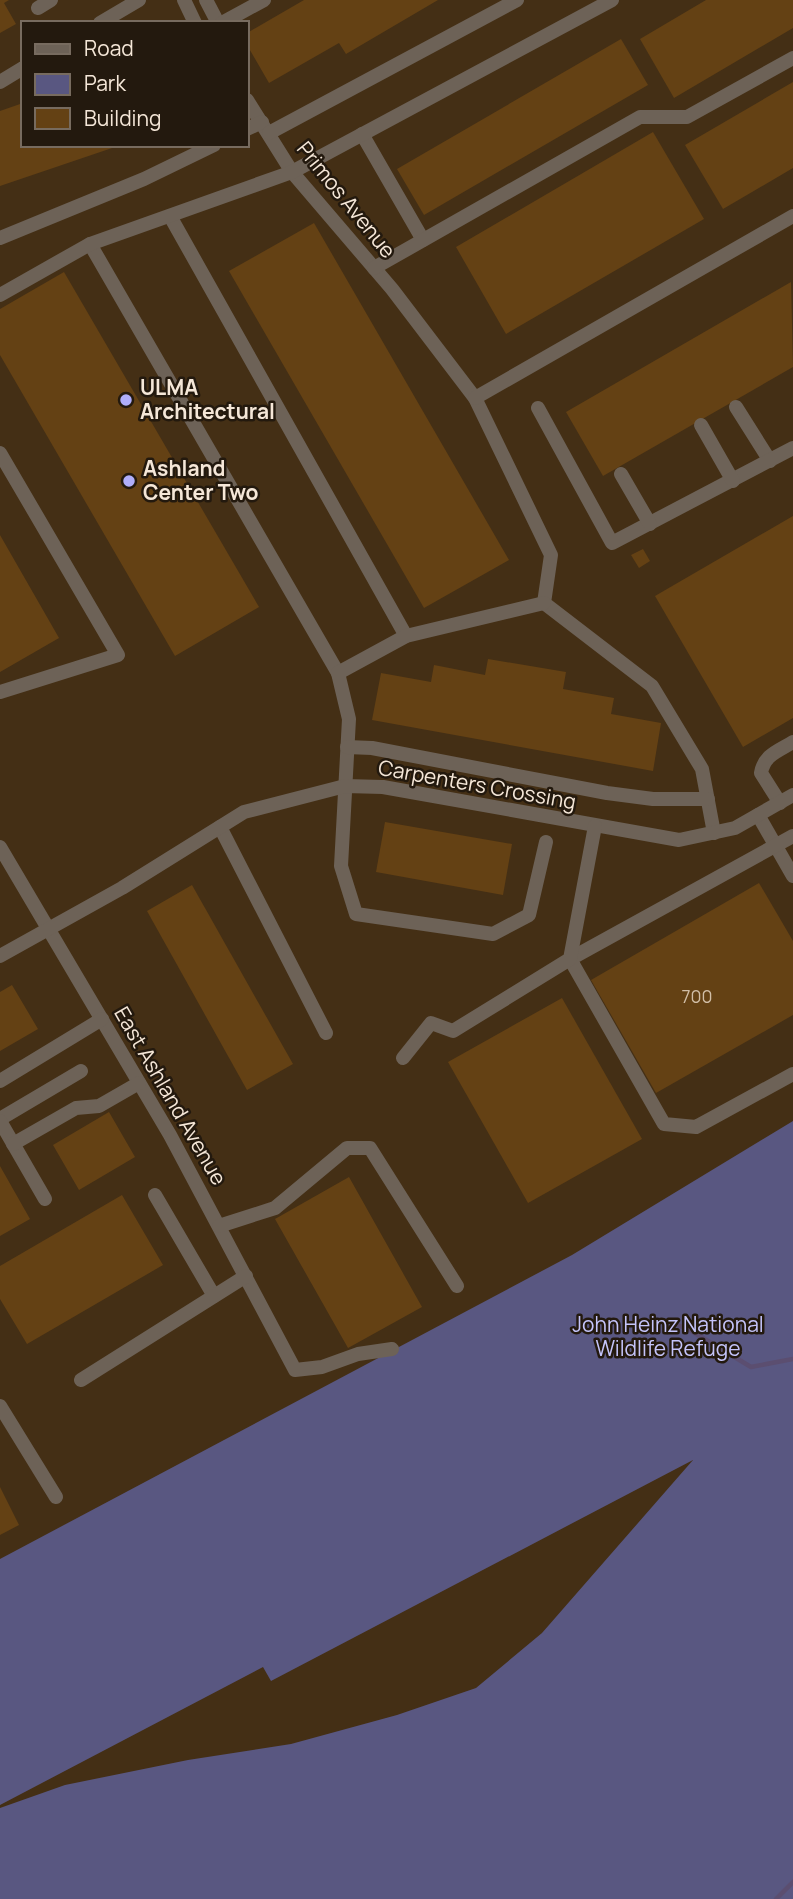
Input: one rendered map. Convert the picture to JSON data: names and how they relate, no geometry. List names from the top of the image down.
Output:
{
  "streets": {
    "street": ["Primos Avenue", "Carpenters Crossing", "East Ashland Avenue"]
  },
  "crossings": [
    ["Carpenters Crossing", "East Ashland Avenue"]
  ],
  "parks": ["John Heinz National Wildlife Refuge"],
  "places": ["ULMA Architectural", "Ashland Center Two"],
  "house_numbers": ["700"],
  "legend": ["Road", "Park", "Building"]
}
